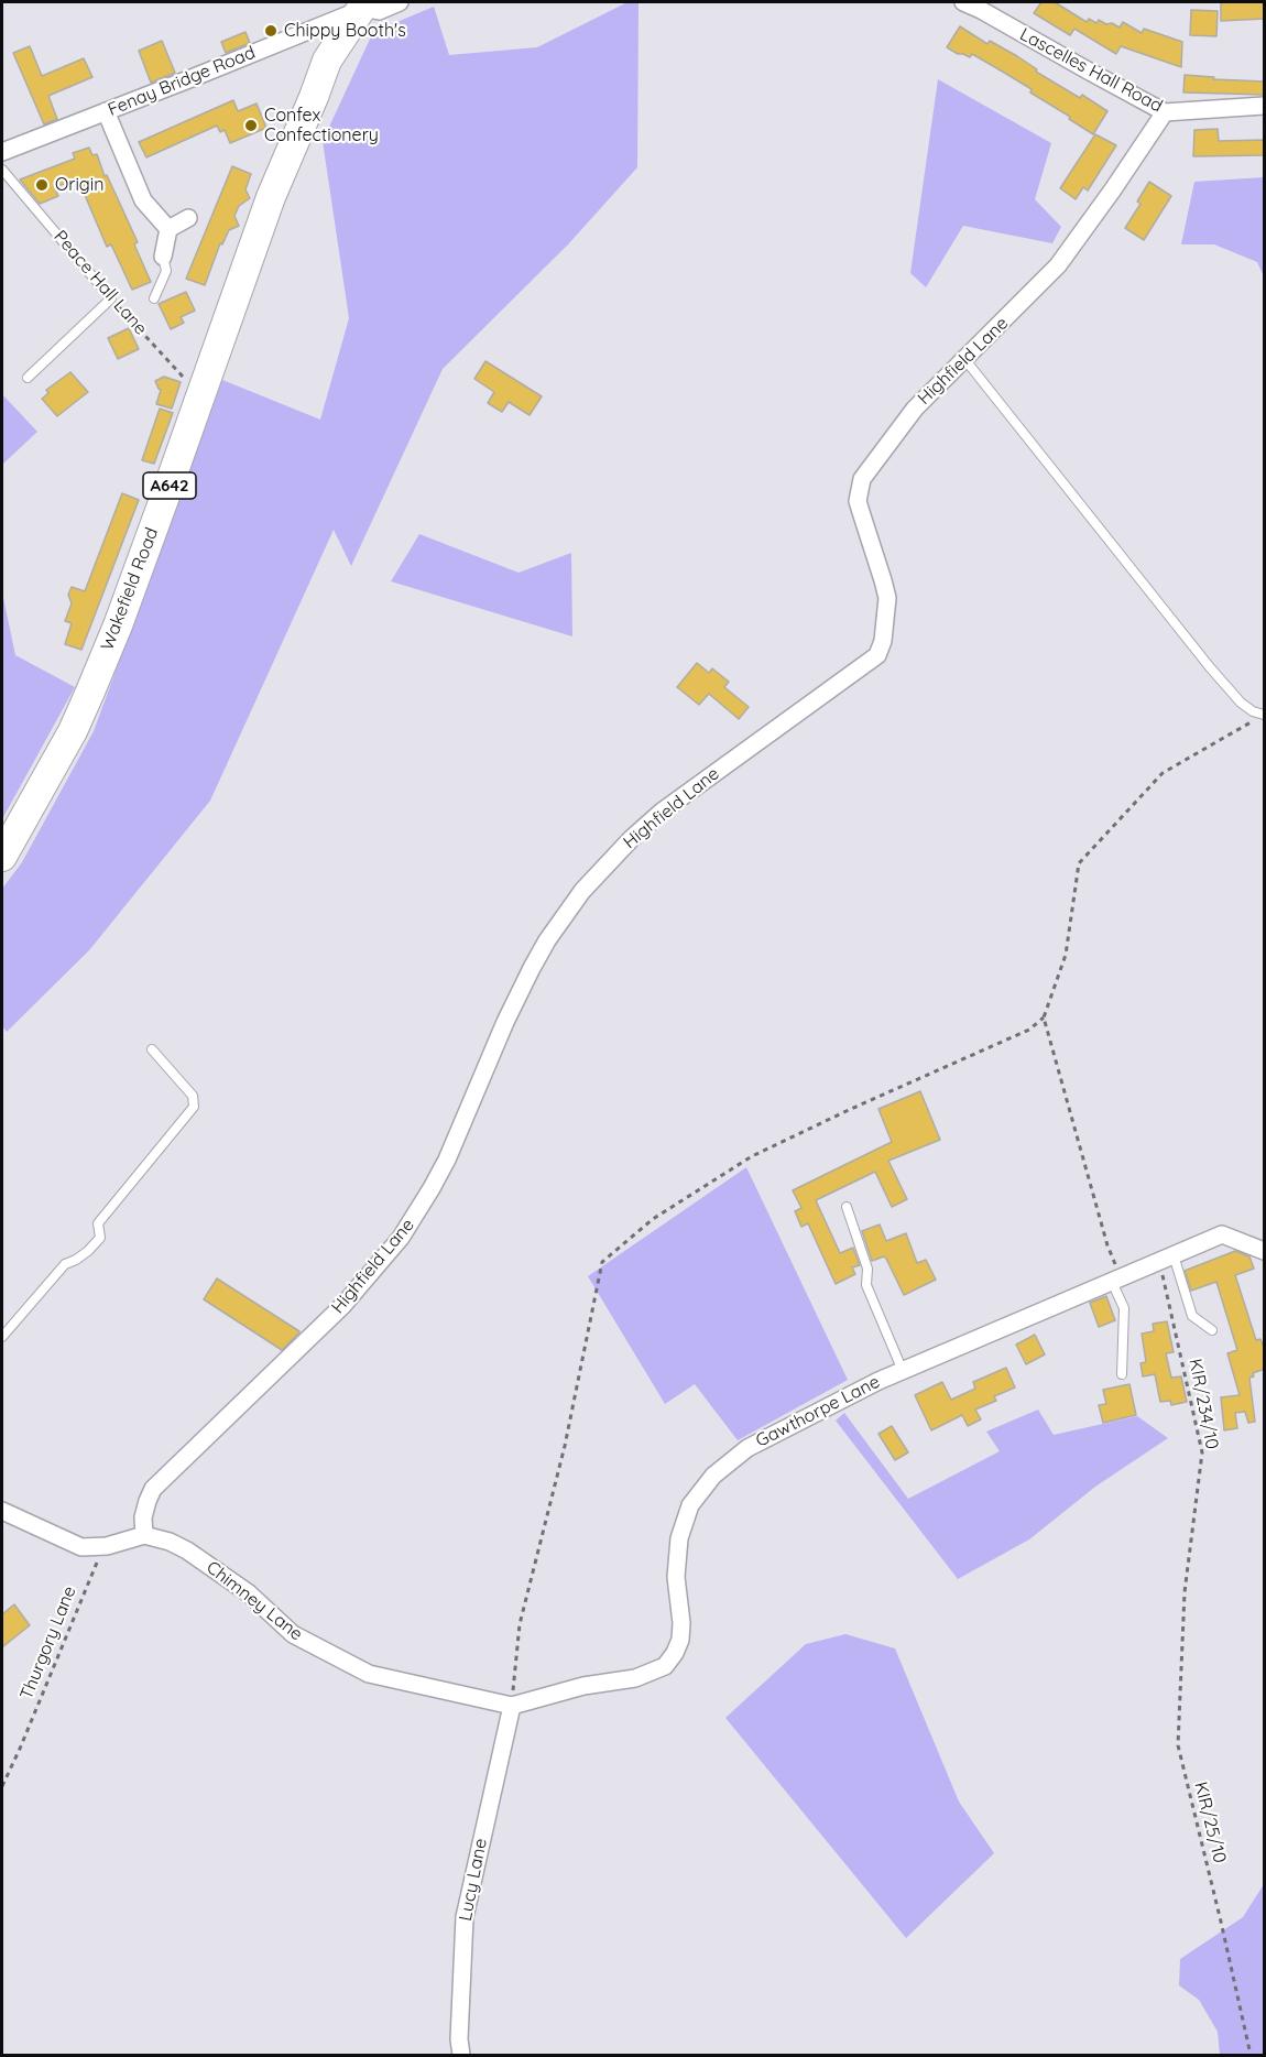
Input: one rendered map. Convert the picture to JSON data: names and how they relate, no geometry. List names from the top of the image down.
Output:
{
  "streets": {
    "highway": ["A642", "Wakefield Road"],
    "street": [
      "Lascelles Hall Road",
      "Fenay Bridge Road",
      "Highfield Lane",
      "Gawthorpe Lane",
      "Chimney Lane",
      "Lucy Lane"
    ],
    "lane": ["Peace Hall Lane"],
    "path": ["KIR/234/10", "Thurgory Lane", "KIR/25/10"]
  },
  "crossings": [
    ["Lascelles Hall Road", "Highfield Lane"],
    ["Fenay Bridge Road", "Wakefield Road"],
    ["Peace Hall Lane", "Wakefield Road"],
    ["Highfield Lane", "Chimney Lane"],
    ["KIR/234/10", "Gawthorpe Lane"],
    ["KIR/234/10", "KIR/25/10"],
    ["Gawthorpe Lane", "Chimney Lane"],
    ["Gawthorpe Lane", "Lucy Lane"],
    ["Chimney Lane", "Lucy Lane"]
  ],
  "places": ["Chippy Booth's", "Confex Confectionery", "Origin"]
}
